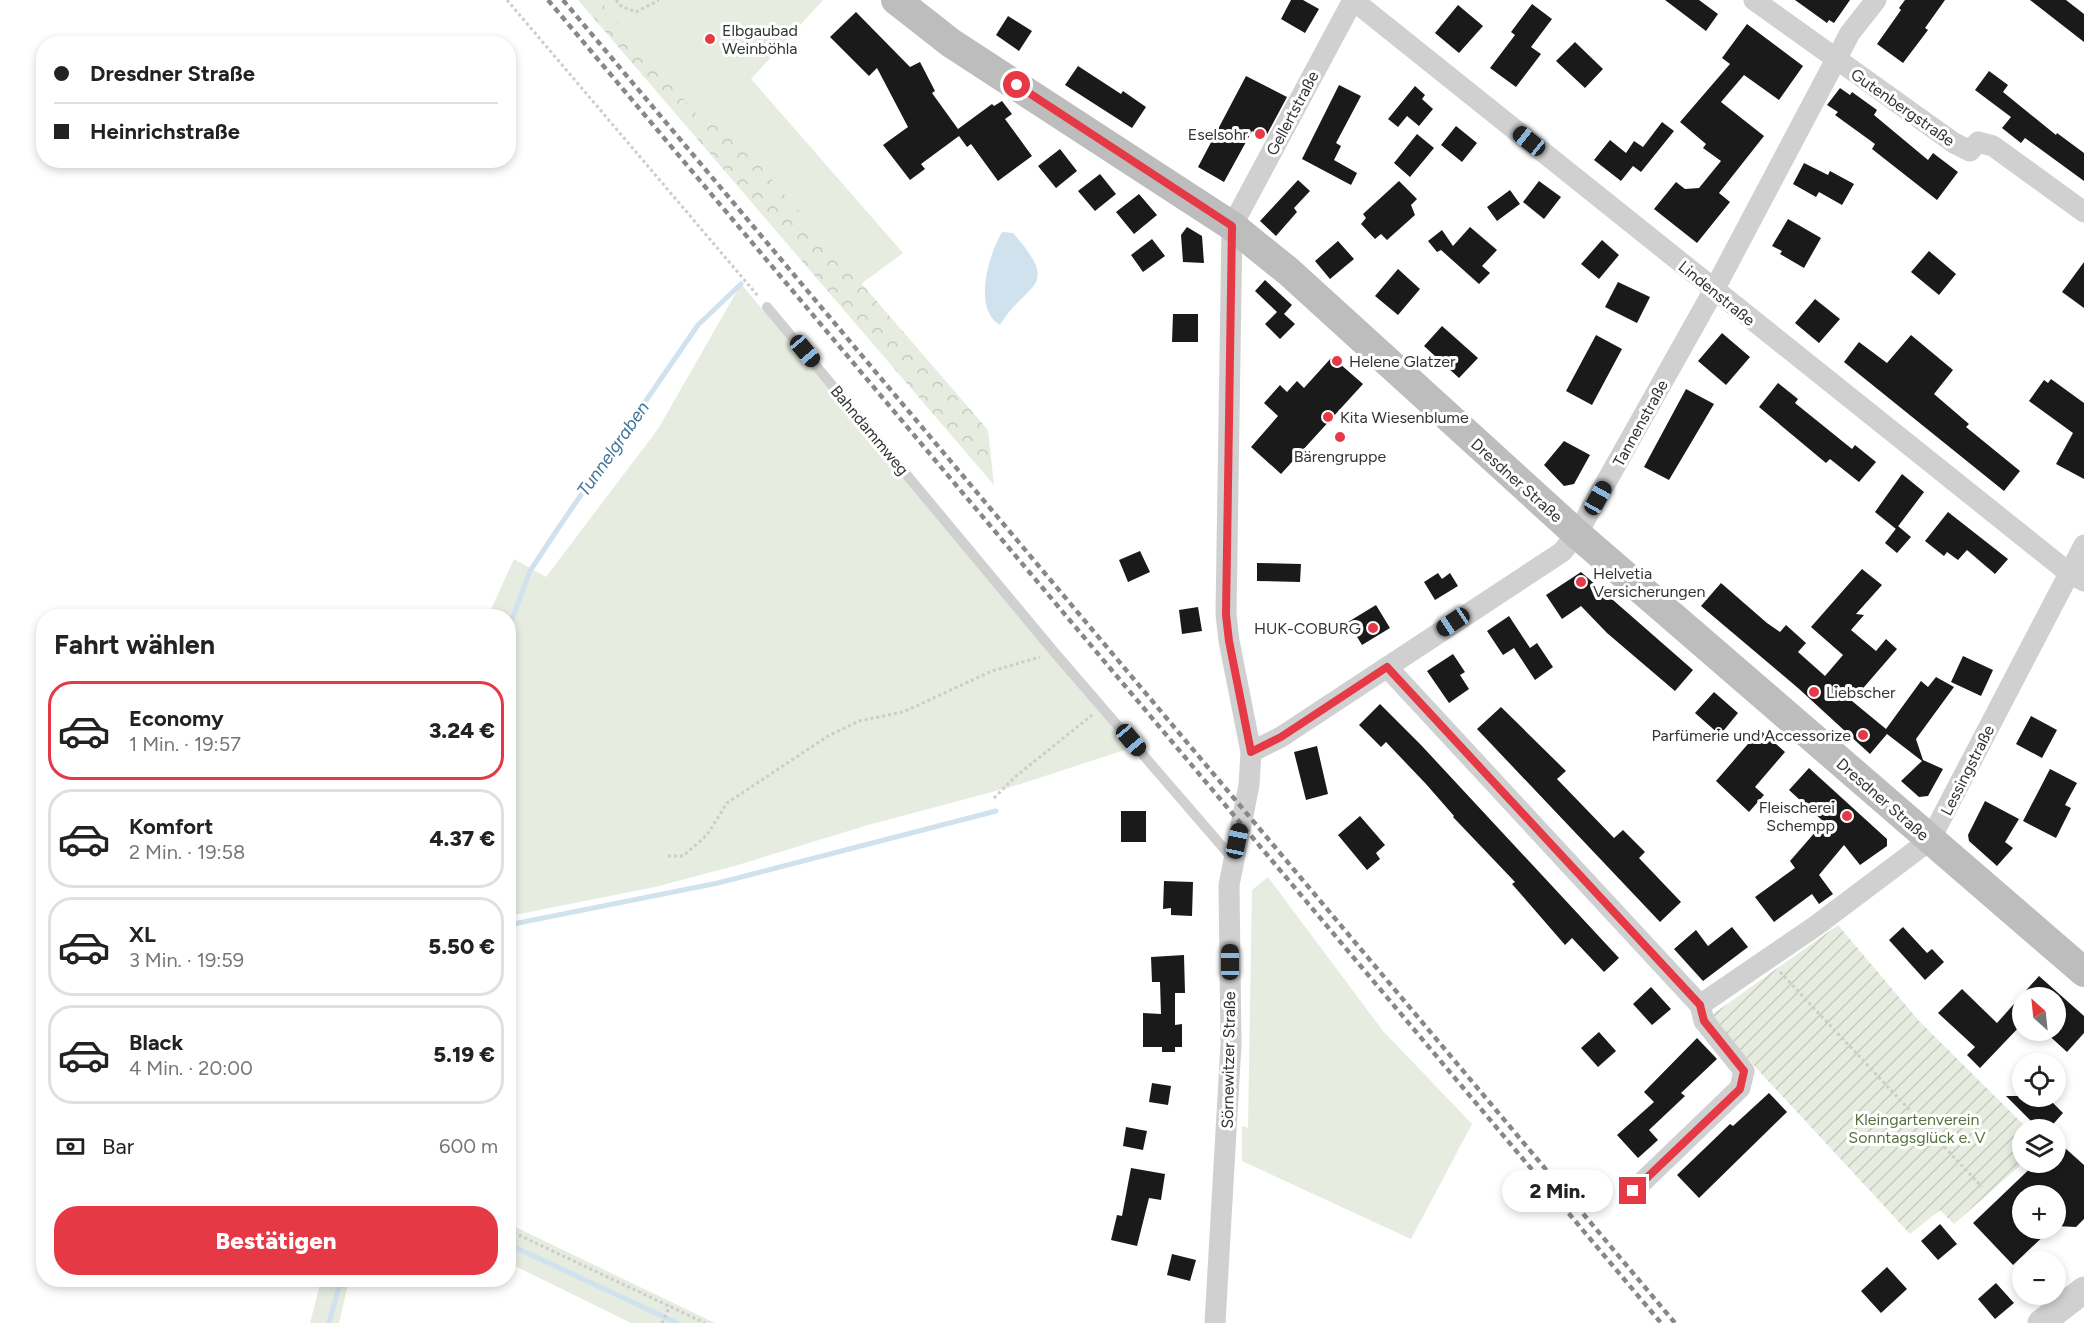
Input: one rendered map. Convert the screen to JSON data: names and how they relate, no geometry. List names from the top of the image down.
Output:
{
  "streets": {
    "main road": ["Dresdner Straße"],
    "street": [
      "Gutenbergstraße",
      "Gellertstraße",
      "Lindenstraße",
      "Tannenstraße",
      "Lessingstraße",
      "Sörnewitzer Straße"
    ],
    "lane": ["Bahndammweg"]
  },
  "crossings": [
    ["Gutenbergstraße", "Tannenstraße"],
    ["Gellertstraße", "Lindenstraße"],
    ["Gellertstraße", "Dresdner Straße"],
    ["Gellertstraße", "Sörnewitzer Straße"],
    ["Lindenstraße", "Tannenstraße"],
    ["Lindenstraße", "Lessingstraße"],
    ["Tannenstraße", "Dresdner Straße"],
    ["Tannenstraße", "Sörnewitzer Straße"],
    ["Bahndammweg", "Sörnewitzer Straße"],
    ["Dresdner Straße", "Lessingstraße"],
    ["Dresdner Straße", "Sörnewitzer Straße"]
  ],
  "water": ["Tunnelgraben"],
  "parks": ["Kleingartenverein Sonntagsglück e. V"],
  "places": [
    "Elbgaubad Weinböhla",
    "Eselsohr",
    "Helene Glatzer",
    "Kita Wiesenblume",
    "Bärengruppe",
    "Helvetia Versicherungen",
    "HUK-COBURG",
    "Liebscher",
    "Parfümerie und Accessorize",
    "Fleischerei Schempp"
  ],
  "north": "top left",
  "page": {
    "banner": ["Dresdner Straße", "Heinrichstraße"],
    "heading": "Fahrt wählen",
    "list": [
      {
        "name": "Economy",
        "note": "1 Min. · 19:57",
        "value": "3.24 €"
      },
      {
        "name": "Komfort",
        "note": "2 Min. · 19:58",
        "value": "4.37 €"
      },
      {
        "name": "XL",
        "note": "3 Min. · 19:59",
        "value": "5.50 €"
      },
      {
        "name": "Black",
        "note": "4 Min. · 20:00",
        "value": "5.19 €"
      }
    ],
    "map_buttons": ["+", "−"],
    "pay": ["Bar", "600 m"],
    "bubble": "2 Min.",
    "buttons": "Bestätigen"
  }
}
